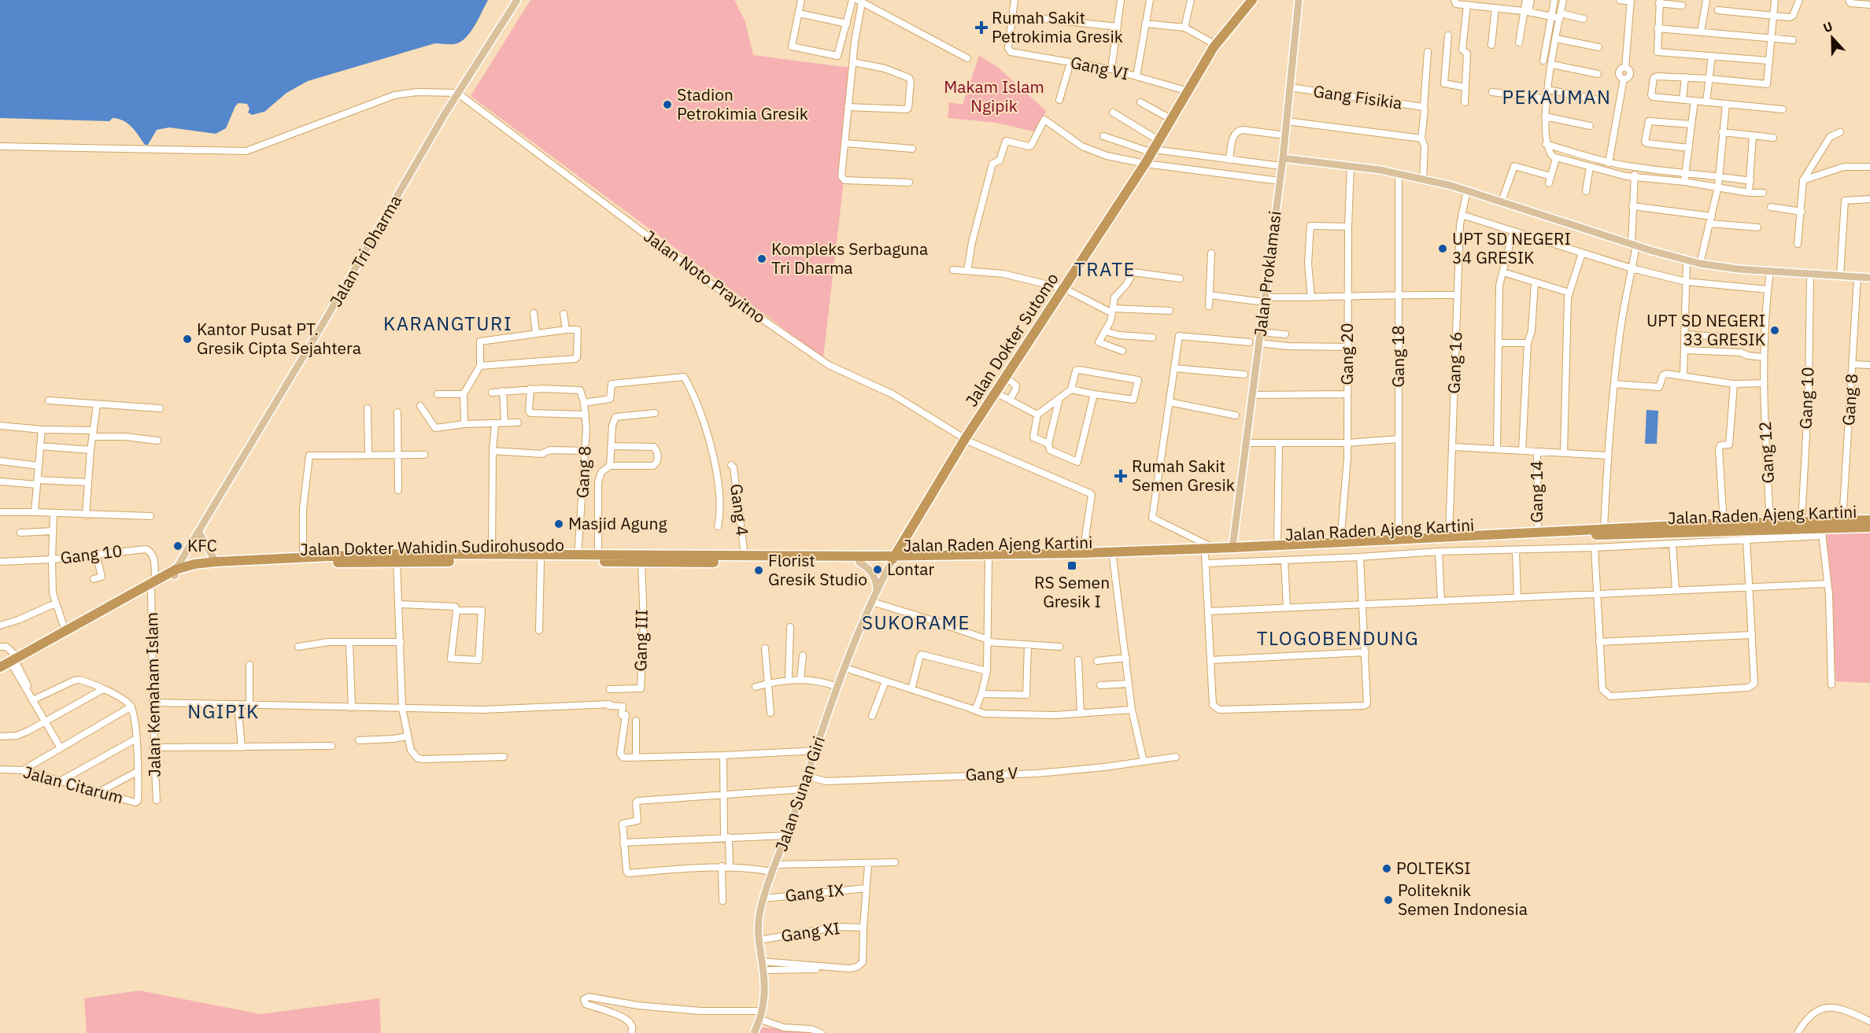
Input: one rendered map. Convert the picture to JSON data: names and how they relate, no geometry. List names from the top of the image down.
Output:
{
  "streets": {
    "highway": ["Jalan Dokter Sutomo", "Jalan Raden Ajeng Kartini", "Jalan Dokter Wahidin Sudirohusodo"],
    "main road": ["Jalan Tri Dharma", "Jalan Proklamasi", "Jalan Sunan Giri"],
    "street": [
      "Gang VI",
      "Gang Fisikia",
      "Jalan Noto Prayitno",
      "Gang 20",
      "Gang 18",
      "Gang 16",
      "Gang 10",
      "Gang 8",
      "Gang 12",
      "Gang 14",
      "Gang 4",
      "Gang III",
      "Jalan Kemaham Islam",
      "Gang V",
      "Jalan Citarum",
      "Gang IX",
      "Gang XI"
    ]
  },
  "crossings": [
    ["Gang VI", "Jalan Dokter Sutomo"],
    ["Gang Fisikia", "Jalan Proklamasi"],
    ["Jalan Tri Dharma", "Jalan Noto Prayitno"],
    ["Jalan Tri Dharma", "Jalan Dokter Wahidin Sudirohusodo"],
    ["Jalan Proklamasi", "Jalan Raden Ajeng Kartini"],
    ["Jalan Noto Prayitno", "Jalan Dokter Sutomo"],
    ["Jalan Dokter Sutomo", "Jalan Raden Ajeng Kartini"],
    ["Jalan Dokter Sutomo", "Jalan Dokter Wahidin Sudirohusodo"],
    ["Jalan Dokter Sutomo", "Jalan Sunan Giri"],
    ["Gang 20", "Jalan Raden Ajeng Kartini"],
    ["Gang 18", "Jalan Raden Ajeng Kartini"],
    ["Gang 16", "Jalan Raden Ajeng Kartini"],
    ["Gang 10", "Jalan Raden Ajeng Kartini"],
    ["Gang 10", "Jalan Dokter Wahidin Sudirohusodo"],
    ["Gang 10", "Jalan Kemaham Islam"],
    ["Gang 8", "Jalan Raden Ajeng Kartini"],
    ["Gang 8", "Jalan Dokter Wahidin Sudirohusodo"],
    ["Gang 12", "Jalan Raden Ajeng Kartini"],
    ["Gang 14", "Jalan Raden Ajeng Kartini"],
    ["Gang 4", "Jalan Dokter Wahidin Sudirohusodo"],
    ["Jalan Raden Ajeng Kartini", "Jalan Dokter Wahidin Sudirohusodo"],
    ["Jalan Raden Ajeng Kartini", "Jalan Sunan Giri"],
    ["Jalan Dokter Wahidin Sudirohusodo", "Gang III"],
    ["Jalan Dokter Wahidin Sudirohusodo", "Jalan Kemaham Islam"],
    ["Jalan Dokter Wahidin Sudirohusodo", "Jalan Sunan Giri"],
    ["Gang V", "Jalan Sunan Giri"],
    ["Jalan Sunan Giri", "Gang IX"],
    ["Jalan Sunan Giri", "Gang XI"]
  ],
  "districts": [
    "PEKAUMAN",
    "TRATE",
    "KARANGTURI",
    "SUKORAME",
    "TLOGOBENDUNG",
    "NGIPIK"
  ],
  "parks": ["Makam Islam Ngipik"],
  "places": {
    "health": ["Rumah Sakit Petrokimia Gresik", "Rumah Sakit Semen Gresik"],
    "other": [
      "Stadion Petrokimia Gresik",
      "UPT SD NEGERI 34 GRESIK",
      "Kompleks Serbaguna Tri Dharma",
      "UPT SD NEGERI 33 GRESIK",
      "Kantor Pusat PT. Gresik Cipta Sejahtera",
      "Masjid Agung",
      "KFC",
      "Lontar",
      "Florist Gresik Studio",
      "POLTEKSI",
      "Politeknik Semen Indonesia"
    ],
    "transit": ["RS Semen Gresik I"]
  },
  "north": "top"
}
